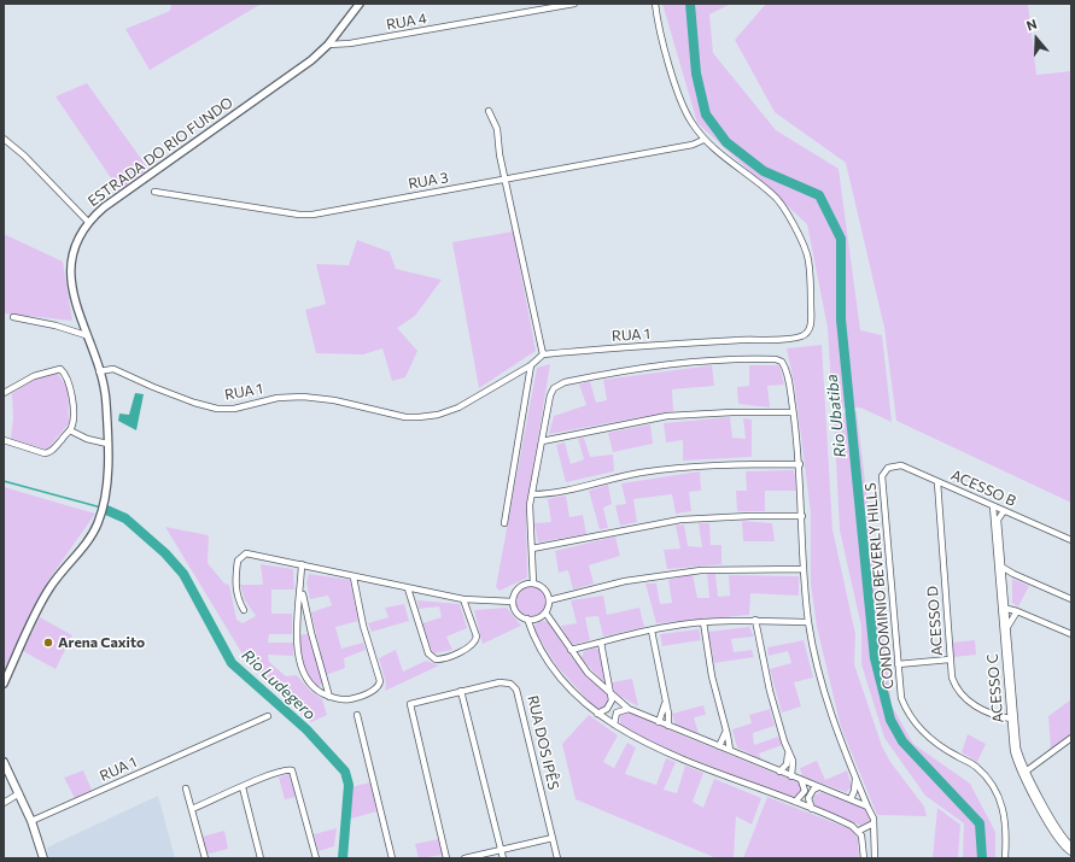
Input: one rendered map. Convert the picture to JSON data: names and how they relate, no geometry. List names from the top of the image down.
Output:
{
  "streets": {
    "street": [
      "RUA 4",
      "ESTRADA DO RIO FUNDO",
      "RUA 3",
      "RUA 1",
      "ACESSO B",
      "CONDOMINIO BEVERLY HILLS",
      "ACESSO D",
      "ACESSO C",
      "RUA DOS IPÊS"
    ]
  },
  "crossings": [
    ["RUA 4", "ESTRADA DO RIO FUNDO"],
    ["ESTRADA DO RIO FUNDO", "RUA 1"],
    ["RUA 3", "RUA 1"],
    ["ACESSO B", "CONDOMINIO BEVERLY HILLS"],
    ["ACESSO B", "ACESSO D"],
    ["ACESSO B", "ACESSO C"],
    ["ACESSO D", "ACESSO C"]
  ],
  "water": ["Rio Ubatiba", "Rio Ludegero"],
  "places": ["Arena Caxito"],
  "north": "top"
}
